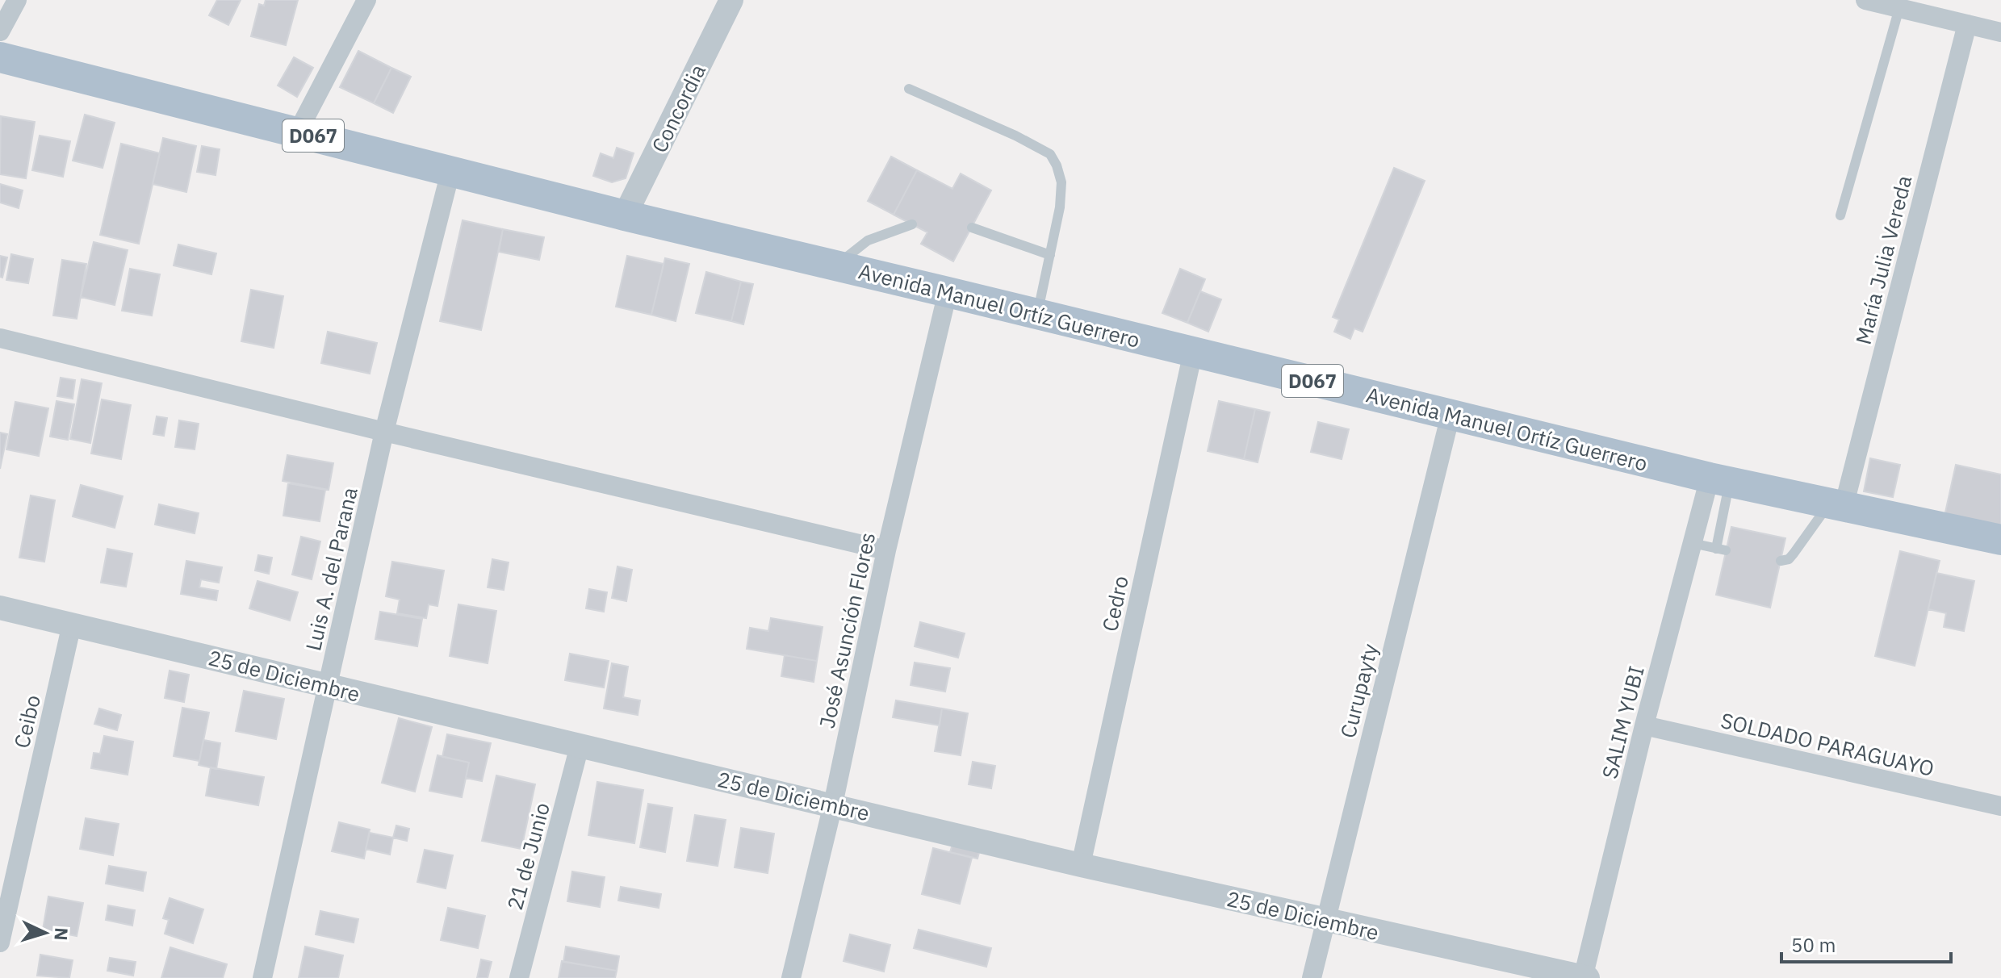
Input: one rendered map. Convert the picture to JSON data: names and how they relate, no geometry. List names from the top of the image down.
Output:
{
  "streets": {
    "main road": ["D067", "Avenida Manuel Ortíz Guerrero"],
    "street": [
      "Concordia",
      "María Julia Vereda",
      "Luis A. del Parana",
      "Cedro",
      "José Asunción Flores",
      "25 de Diciembre",
      "Curupayty",
      "Ceibo",
      "SALIM YUBI",
      "SOLDADO PARAGUAYO",
      "21 de Junio"
    ]
  },
  "crossings": [
    ["Concordia", "Avenida Manuel Ortíz Guerrero"],
    ["María Julia Vereda", "Avenida Manuel Ortíz Guerrero"],
    ["Avenida Manuel Ortíz Guerrero", "Luis A. del Parana"],
    ["Avenida Manuel Ortíz Guerrero", "Cedro"],
    ["Avenida Manuel Ortíz Guerrero", "José Asunción Flores"],
    ["Avenida Manuel Ortíz Guerrero", "Curupayty"],
    ["Avenida Manuel Ortíz Guerrero", "SALIM YUBI"],
    ["Luis A. del Parana", "25 de Diciembre"],
    ["Cedro", "25 de Diciembre"],
    ["José Asunción Flores", "25 de Diciembre"],
    ["25 de Diciembre", "Curupayty"],
    ["25 de Diciembre", "Ceibo"],
    ["25 de Diciembre", "SALIM YUBI"],
    ["25 de Diciembre", "21 de Junio"],
    ["SALIM YUBI", "SOLDADO PARAGUAYO"]
  ],
  "scale_bar": "50 m",
  "north": "right"
}
